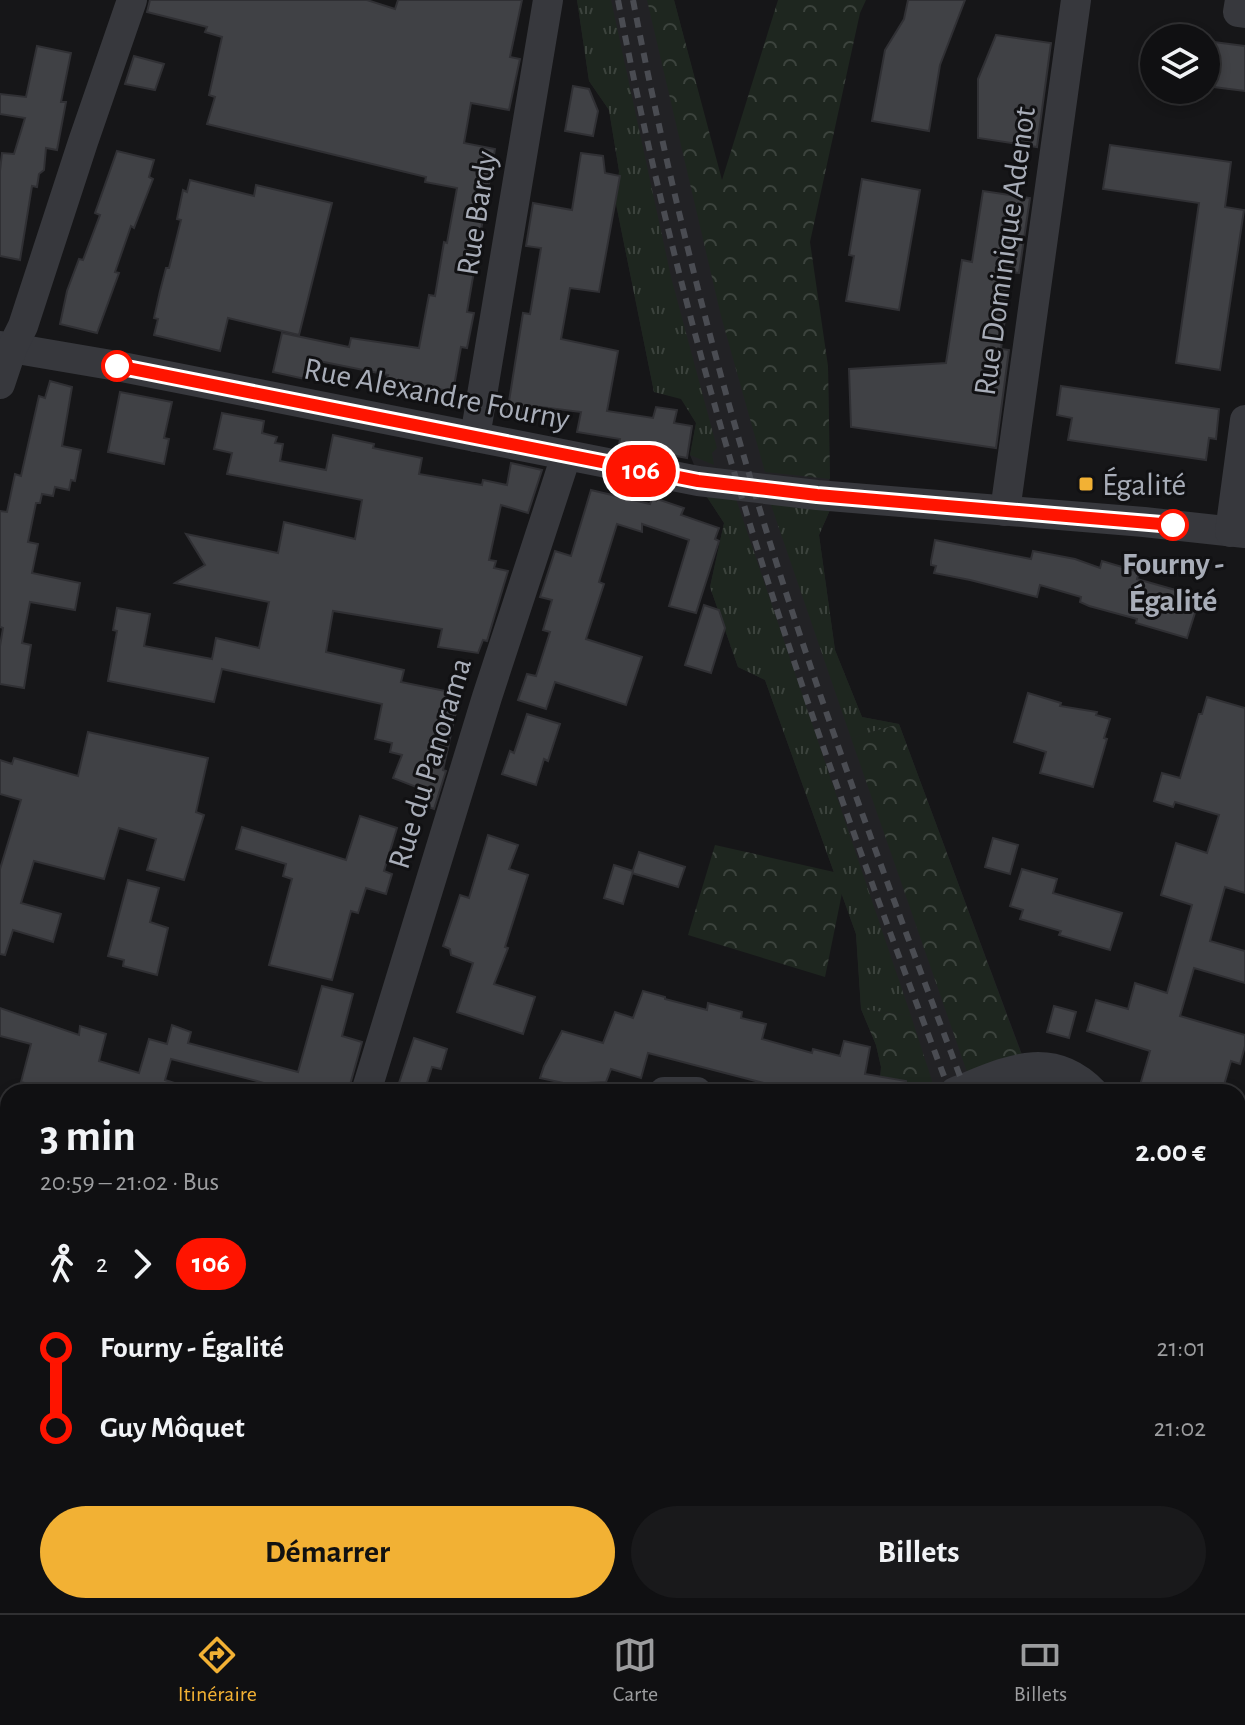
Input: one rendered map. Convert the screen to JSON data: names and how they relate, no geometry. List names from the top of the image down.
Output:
{
  "streets": {
    "street": [
      "Rue Bardy",
      "Rue Dominique Adenot",
      "Rue Alexandre Fourny",
      "Rue du Panorama"
    ]
  },
  "crossings": [
    ["Rue Bardy", "Rue Alexandre Fourny"],
    ["Rue Dominique Adenot", "Rue Alexandre Fourny"],
    ["Rue Alexandre Fourny", "Rue du Panorama"]
  ],
  "places": {
    "transit": ["Égalité"],
    "other": ["Fourny - Égalité"]
  },
  "lines": ["bus line 106"],
  "page": {
    "on_map": "106",
    "heading": ["3 min", "20:59 – 21:02 · Bus", "2.00 €"],
    "legs": ["2", "106"],
    "list": [
      {
        "name": "Fourny - Égalité",
        "value": "21:01"
      },
      {
        "name": "Guy Môquet",
        "value": "21:02"
      }
    ],
    "buttons": ["Démarrer", "Billets"],
    "tabs": ["Itinéraire", "Carte", "Billets"]
  }
}
